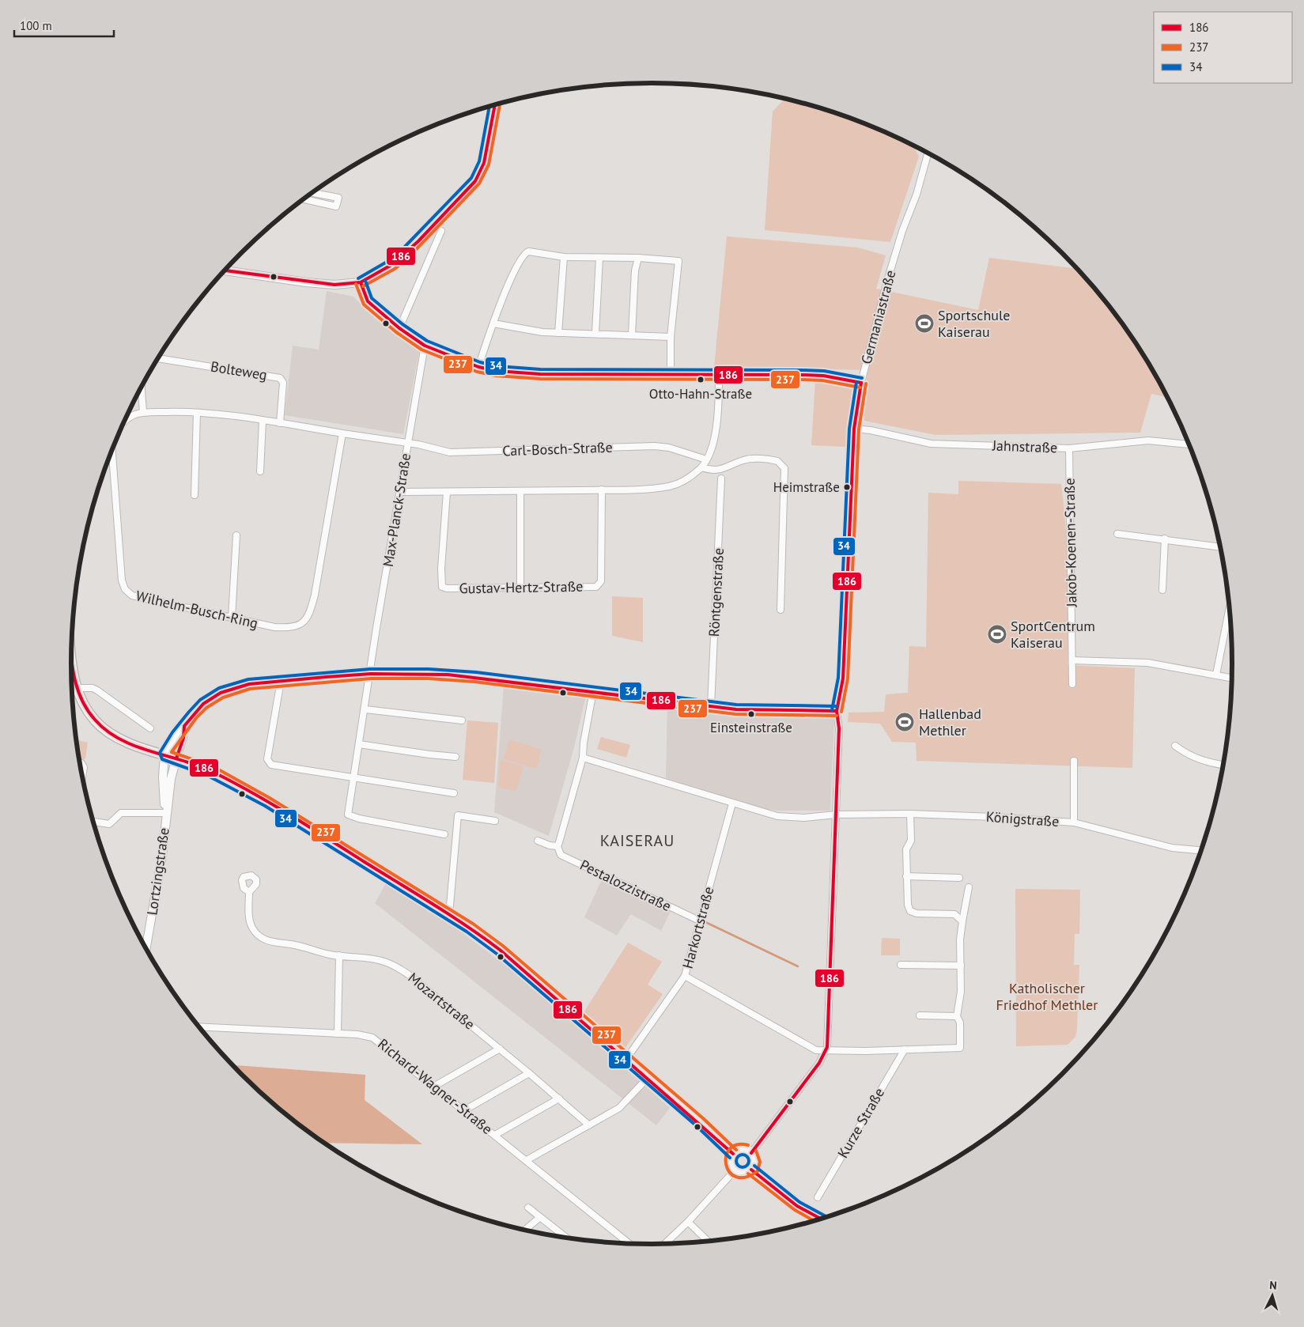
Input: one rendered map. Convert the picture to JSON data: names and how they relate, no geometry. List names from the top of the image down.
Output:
{
  "streets": {
    "street": [
      "Germaniastraße",
      "Bolteweg",
      "Jahnstraße",
      "Carl-Bosch-Straße",
      "Max-Planck-Straße",
      "Jakob-Koenen-Straße",
      "Gustav-Hertz-Straße",
      "Röntgenstraße",
      "Wilhelm-Busch-Ring",
      "Königstraße",
      "Lortzingstraße",
      "Pestalozzistraße",
      "Harkortstraße",
      "Mozartstraße",
      "Richard-Wagner-Straße",
      "Kurze Straße"
    ]
  },
  "crossings": [
    ["Germaniastraße", "Jahnstraße"],
    ["Germaniastraße", "Königstraße"],
    ["Bolteweg", "Wilhelm-Busch-Ring"],
    ["Jahnstraße", "Jakob-Koenen-Straße"],
    ["Carl-Bosch-Straße", "Max-Planck-Straße"],
    ["Carl-Bosch-Straße", "Wilhelm-Busch-Ring"],
    ["Max-Planck-Straße", "Wilhelm-Busch-Ring"],
    ["Königstraße", "Harkortstraße"],
    ["Pestalozzistraße", "Harkortstraße"]
  ],
  "districts": ["KAISERAU"],
  "parks": ["Katholischer Friedhof Methler"],
  "places": {
    "sports": ["Sportschule Kaiserau", "SportCentrum Kaiserau", "Hallenbad Methler"],
    "other": ["Otto-Hahn-Straße", "Heimstraße", "Einsteinstraße"]
  },
  "lines": ["transit line 237", "transit line 186", "transit line 34"],
  "legend": ["186", "237", "34"],
  "scale_bar": "100 m",
  "north": "top"
}
